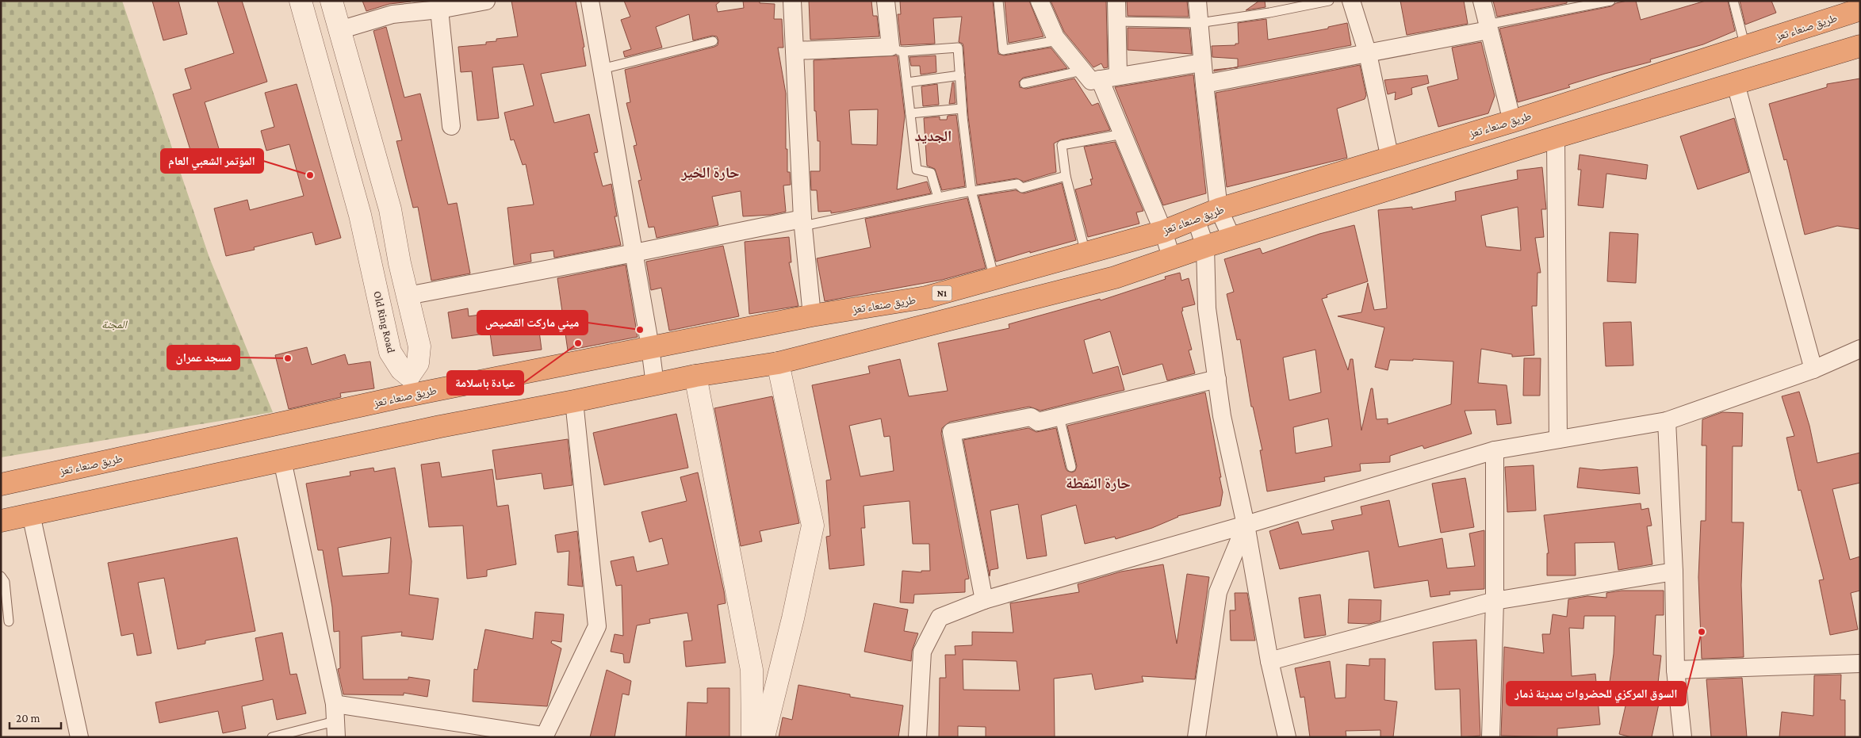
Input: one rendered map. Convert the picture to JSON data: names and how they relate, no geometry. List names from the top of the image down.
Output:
{
  "streets": {
    "highway": ["طريق صنعاء تعز", "N1"],
    "street": ["Old Ring Road"]
  },
  "crossings": [
    ["طريق صنعاء تعز", "Old Ring Road"]
  ],
  "districts": ["الجديد", "حارة الخير", "حارة النقطة"],
  "parks": ["المجنة"],
  "places": [
    "المؤتمر الشعبي العام",
    "ميني ماركت القصيص",
    "عيادة باسلامة",
    "مسجد عمران",
    "السوق المركزي للحضروات بمدينة ذمار"
  ],
  "scale_bar": "20 m"
}
